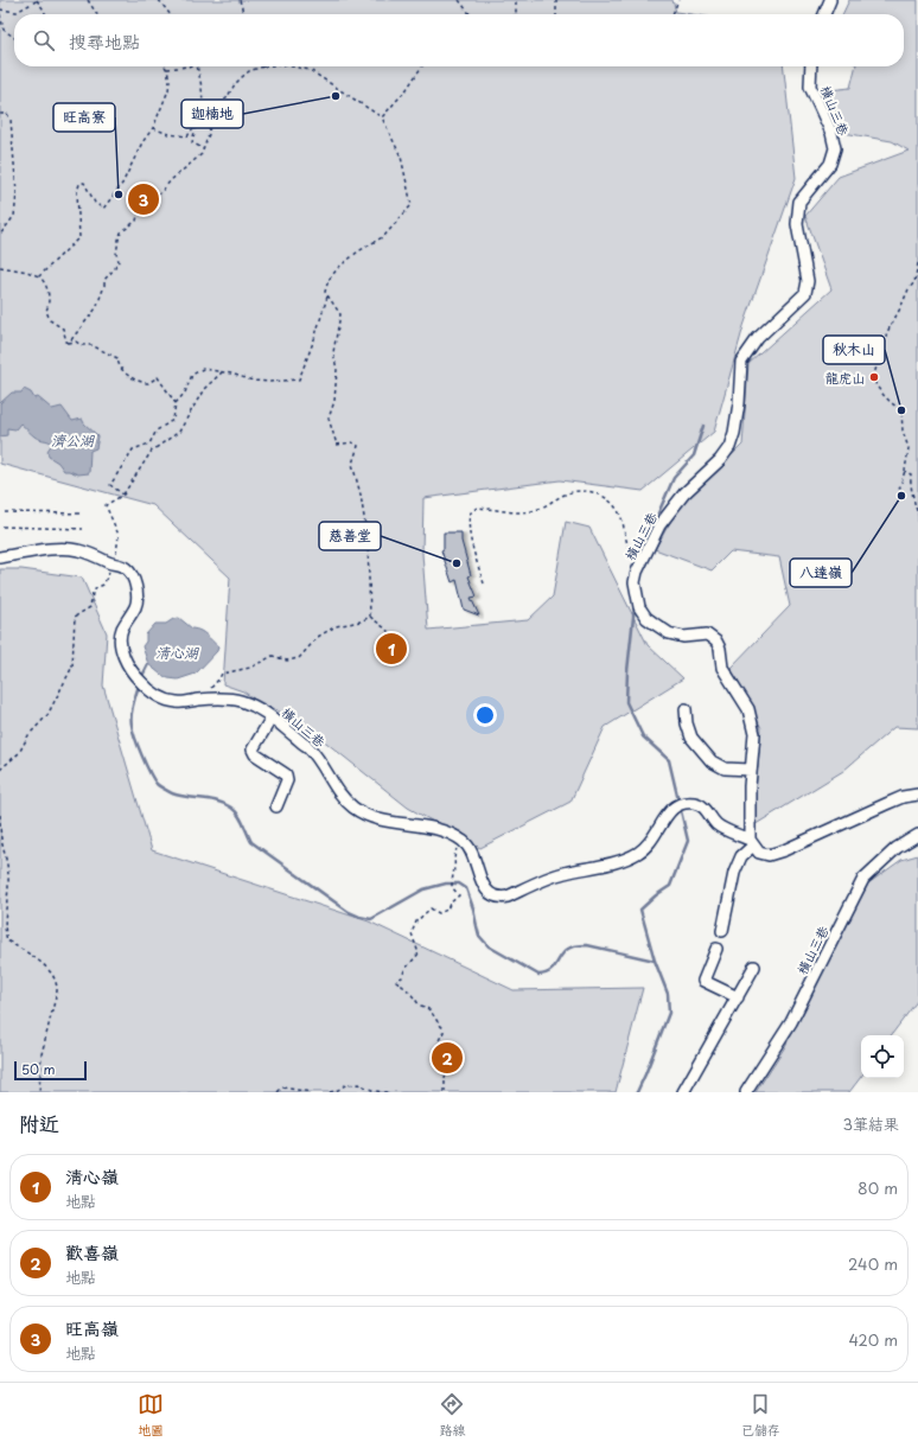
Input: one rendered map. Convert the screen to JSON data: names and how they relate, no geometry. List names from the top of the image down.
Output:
{
  "streets": {
    "lane": ["橫山三巷"]
  },
  "water": ["濟公湖", "清心湖"],
  "places": [
    "迦楠地",
    "旺高寮",
    "龍虎山",
    "秋木山",
    "八達嶺",
    "慈善堂"
  ],
  "scale_bar": "50 m",
  "page": {
    "search": "搜尋地點",
    "pins": ["3", "1", "2"],
    "scale": "50 m",
    "heading": ["附近", "3筆結果"],
    "list": [
      {
        "mark": "1",
        "name": "清心嶺",
        "note": "地點",
        "value": "80 m"
      },
      {
        "mark": "2",
        "name": "歡喜嶺",
        "note": "地點",
        "value": "240 m"
      },
      {
        "mark": "3",
        "name": "旺高嶺",
        "note": "地點",
        "value": "420 m"
      }
    ],
    "nav": ["地圖", "路線", "已儲存"]
  }
}
